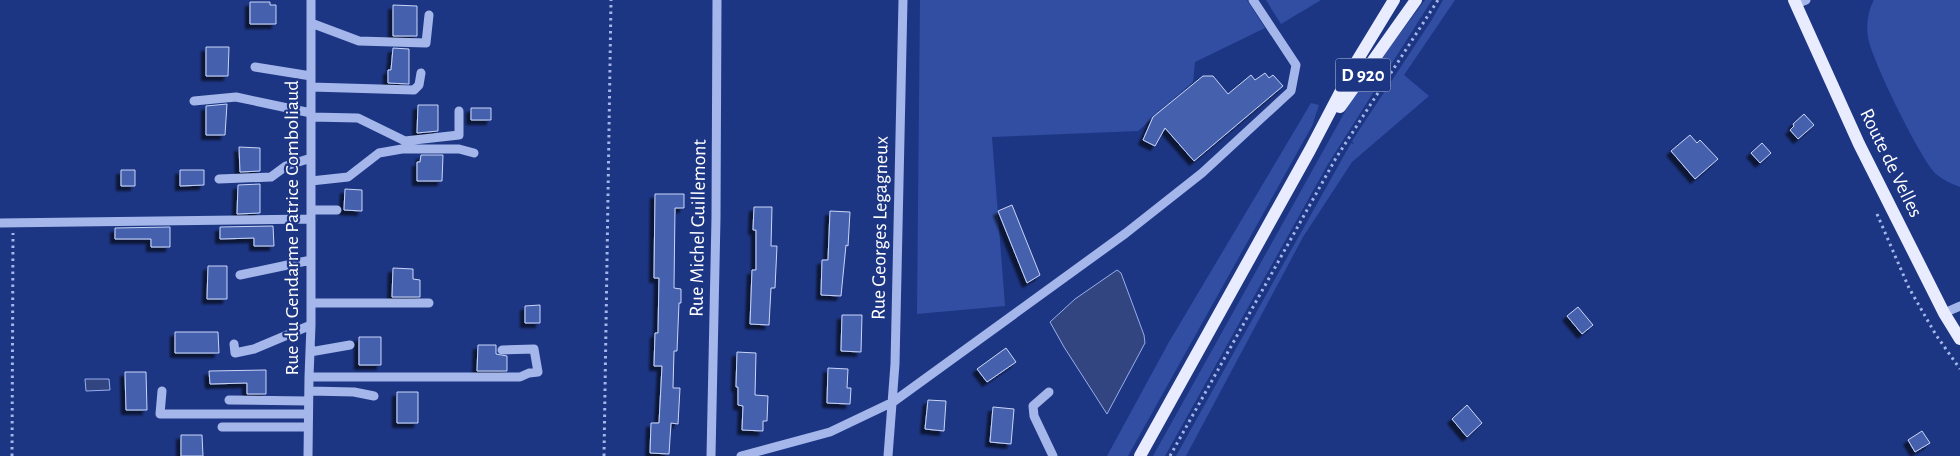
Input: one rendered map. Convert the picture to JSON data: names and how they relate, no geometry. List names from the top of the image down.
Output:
{
  "streets": {
    "main road": ["D 920", "Route de Velles"],
    "street": ["Rue du Gendarme Patrice Comboliaud", "Rue Michel Guillemont", "Rue Georges Legagneux"]
  }
}
